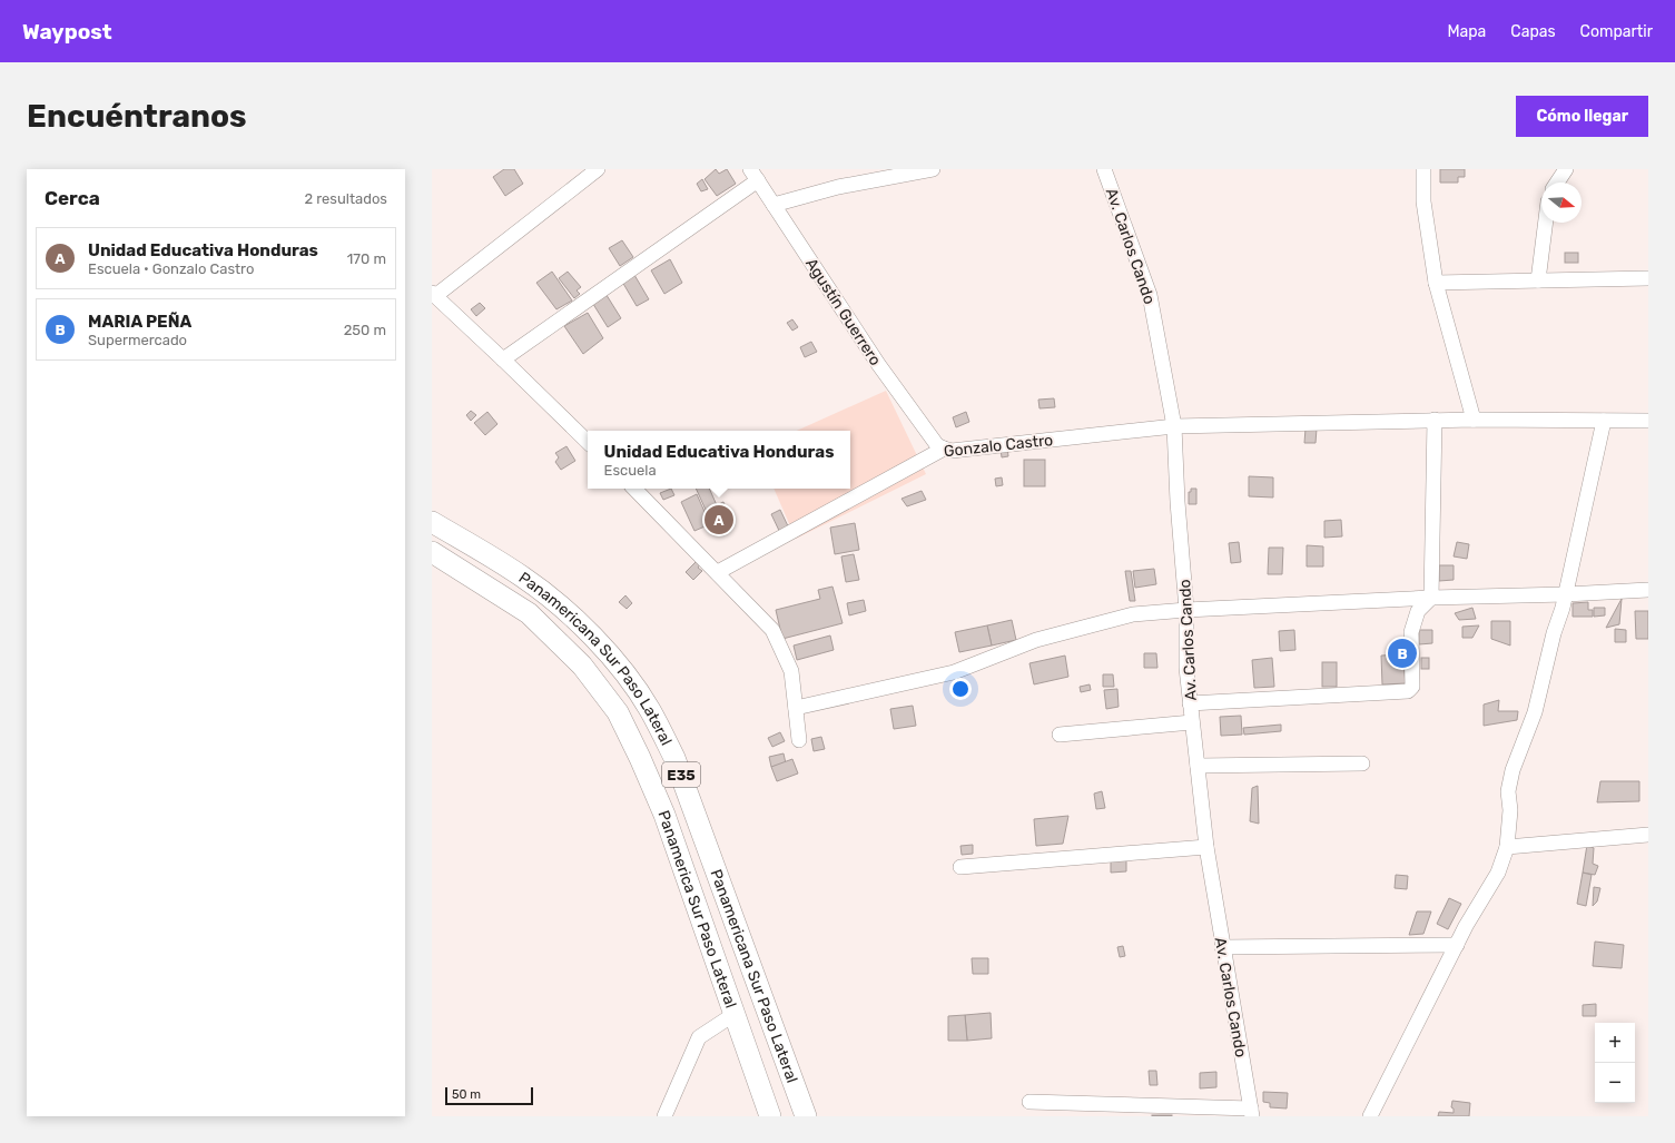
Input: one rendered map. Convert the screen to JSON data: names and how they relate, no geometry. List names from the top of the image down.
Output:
{
  "streets": {
    "highway": ["Panamericana Sur Paso Lateral", "E35", "Panamerica Sur Paso Lateral"],
    "street": ["Av. Carlos Cando", "Agustín Guerrero", "Gonzalo Castro"]
  },
  "crossings": [
    ["Av. Carlos Cando", "Gonzalo Castro"],
    ["Agustín Guerrero", "Gonzalo Castro"]
  ],
  "scale_bar": "50 m",
  "north": "right",
  "page": {
    "header": "Waypost",
    "nav": ["Mapa", "Capas", "Compartir"],
    "buttons": "Cómo llegar",
    "title": "Encuéntranos",
    "heading": ["Cerca", "2 resultados"],
    "list": [
      {
        "mark": "A",
        "name": "Unidad Educativa Honduras",
        "note": "Escuela · Gonzalo Castro",
        "value": "170 m"
      },
      {
        "mark": "B",
        "name": "MARIA PEÑA",
        "note": "Supermercado",
        "value": "250 m"
      }
    ],
    "popup": ["Unidad Educativa Honduras", "Escuela"],
    "pins": ["A", "B"],
    "map_buttons": ["+", "−"],
    "scale": "50 m"
  }
}
